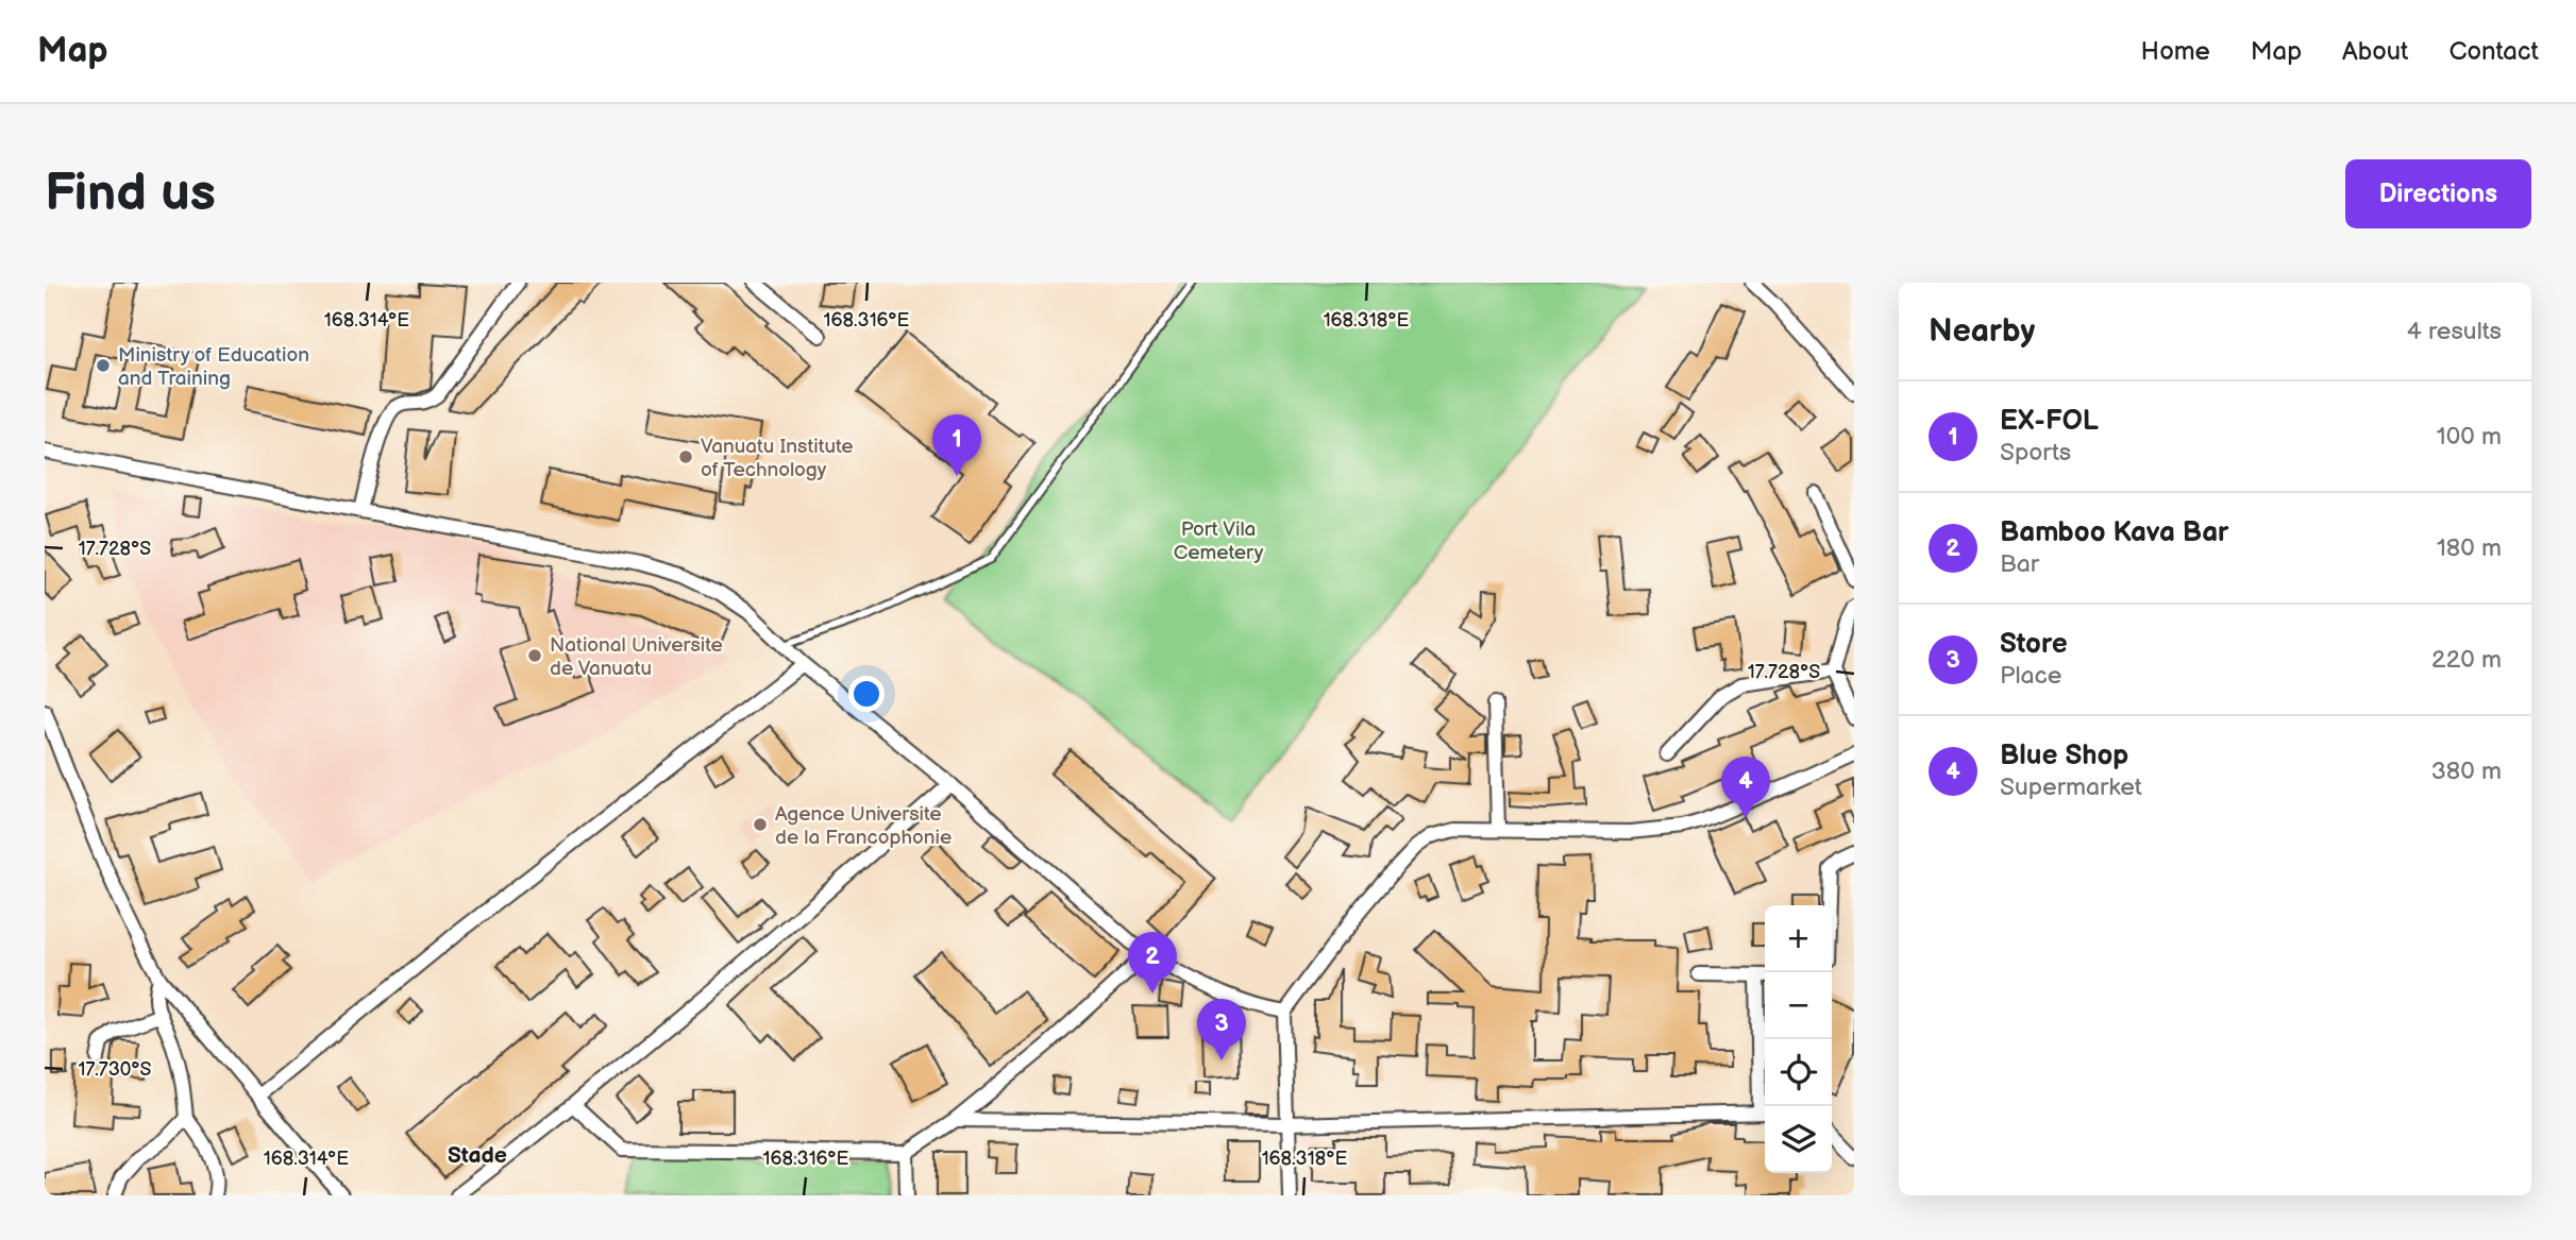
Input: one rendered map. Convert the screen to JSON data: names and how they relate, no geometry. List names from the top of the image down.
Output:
{
  "districts": ["Stade"],
  "parks": ["Port Vila Cemetery"],
  "places": [
    "Ministry of Education and Training",
    "Vanuatu Institute of Technology",
    "National Universite de Vanuatu",
    "Agence Universite de la Francophonie"
  ],
  "page": {
    "header": "Map",
    "nav": [
      "Home",
      "Map",
      "About",
      "Contact"
    ],
    "buttons": "Directions",
    "title": "Find us",
    "heading": ["Nearby", "4 results"],
    "list": [
      {
        "mark": "1",
        "name": "EX-FOL",
        "note": "Sports",
        "value": "100 m"
      },
      {
        "mark": "2",
        "name": "Bamboo Kava Bar",
        "note": "Bar",
        "value": "180 m"
      },
      {
        "mark": "3",
        "name": "Store",
        "note": "Place",
        "value": "220 m"
      },
      {
        "mark": "4",
        "name": "Blue Shop",
        "note": "Supermarket",
        "value": "380 m"
      }
    ],
    "pins": [
      "1",
      "4",
      "2",
      "3"
    ],
    "map_buttons": ["+", "−"]
  },
  "coordinates": [
    "168.314°E",
    "168.316°E",
    "168.318°E",
    "17.728°S",
    "17.730°S"
  ]
}
